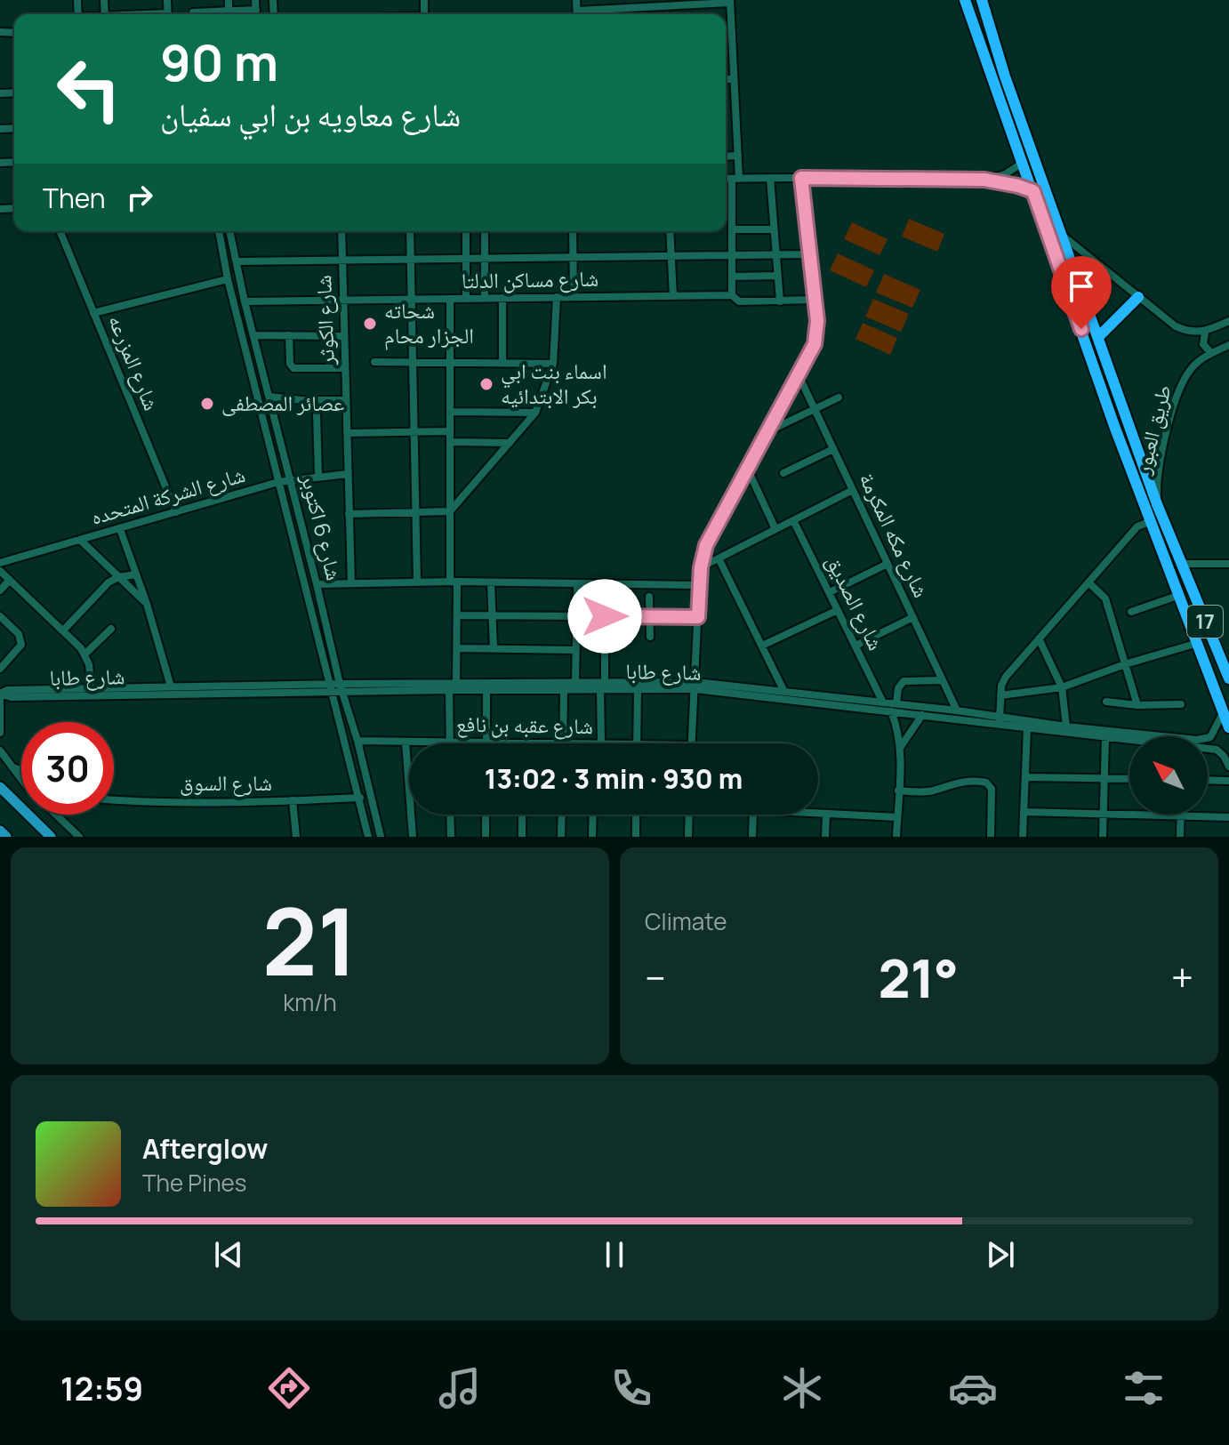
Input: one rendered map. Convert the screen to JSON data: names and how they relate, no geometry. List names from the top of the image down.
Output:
{
  "streets": {
    "highway": ["17"],
    "street": [
      "شارع مساكن الدلتا",
      "شارع الكوثر",
      "شارع المزرعه",
      "طريق العبور",
      "شارع الشركة المتحده",
      "شارع 6 اكتوبر",
      "شارع مكه المكرمة",
      "شارع الصديق",
      "شارع طابا",
      "شارع عقبه بن نافع",
      "شارع السوق"
    ]
  },
  "crossings": [
    ["شارع مساكن الدلتا", "شارع الكوثر"],
    ["شارع مساكن الدلتا", "شارع 6 اكتوبر"],
    ["شارع الكوثر", "شارع الشركة المتحده"],
    ["شارع المزرعه", "شارع الشركة المتحده"],
    ["طريق العبور", "17"],
    ["شارع الشركة المتحده", "شارع 6 اكتوبر"],
    ["شارع 6 اكتوبر", "شارع طابا"],
    ["شارع 6 اكتوبر", "شارع عقبه بن نافع"],
    ["شارع 6 اكتوبر", "شارع السوق"],
    ["شارع مكه المكرمة", "شارع طابا"],
    ["شارع الصديق", "شارع طابا"]
  ],
  "places": ["شحاته الجزار محام", "اسماء بنت ابي بكر الابتدائيه", "عصائر المصطفى"],
  "north": "top left",
  "page": {
    "turn": ["90 m", "شارع معاويه بن ابي سفيان"],
    "then": "Then",
    "limit": "30",
    "trip": "13:02 · 3 min · 930 m",
    "tile": [
      ["21", "km/h"],
      "Climate"
    ],
    "heat": ["−", "21°", "+"],
    "song": ["Afterglow", "The Pines"],
    "tabs": "12:59"
  }
}
